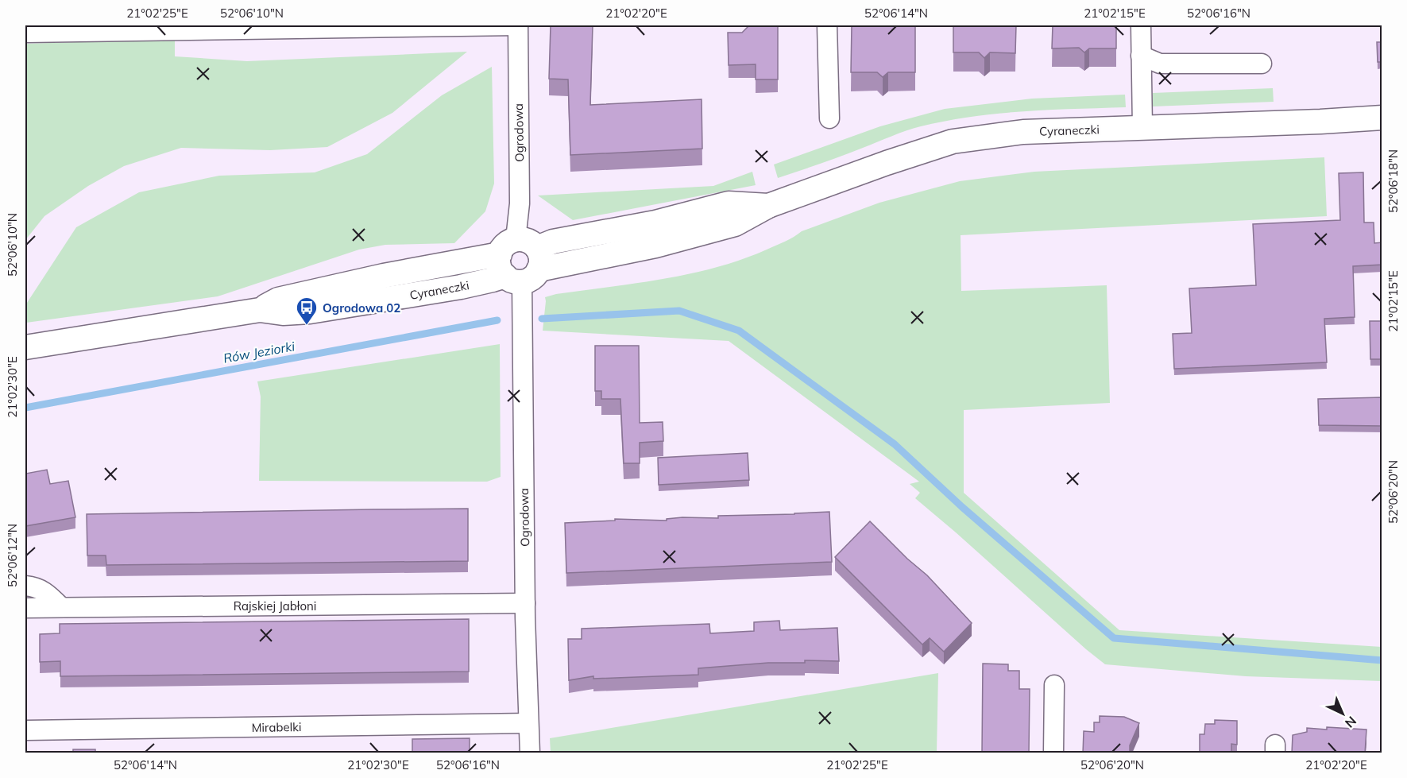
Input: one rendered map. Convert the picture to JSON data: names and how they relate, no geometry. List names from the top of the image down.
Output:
{
  "streets": {
    "street": [
      "Cyraneczki",
      "Ogrodowa",
      "Rajskiej Jabłoni",
      "Mirabelki"
    ]
  },
  "crossings": [
    ["Cyraneczki", "Ogrodowa"],
    ["Ogrodowa", "Rajskiej Jabłoni"],
    ["Ogrodowa", "Mirabelki"]
  ],
  "water": ["Rów Jeziorki"],
  "places": {
    "bus stop": ["Ogrodowa 02"]
  },
  "north": "bottom right",
  "coordinates": [
    "21°02'25\"E",
    "52°06'10\"N",
    "21°02'20\"E",
    "52°06'14\"N",
    "21°02'15\"E",
    "52°06'16\"N",
    "52°06'18\"N",
    "21°02'30\"E",
    "52°06'20\"N",
    "52°06'12\"N"
  ]
}
